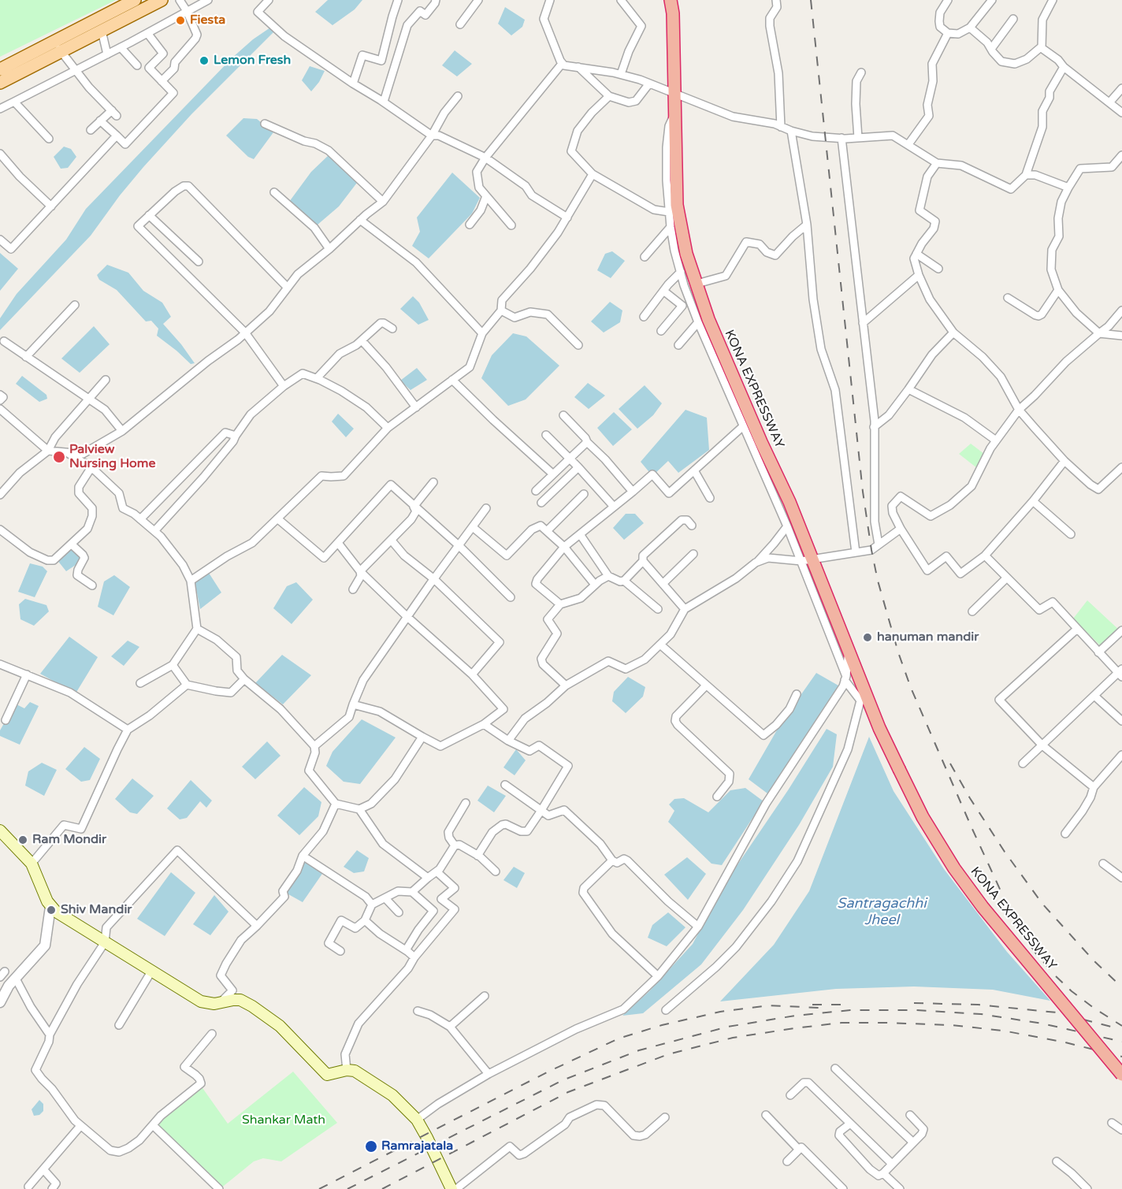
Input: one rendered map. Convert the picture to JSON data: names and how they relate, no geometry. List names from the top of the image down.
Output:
{
  "streets": {
    "highway": ["KONA EXPRESSWAY"]
  },
  "water": ["Santragachhi Jheel"],
  "parks": ["Shankar Math"],
  "places": [
    "Fiesta",
    "Lemon Fresh",
    "Palview Nursing Home",
    "hanuman mandir",
    "Ram Mondir",
    "Shiv Mandir",
    "Ramrajatala"
  ]
}
